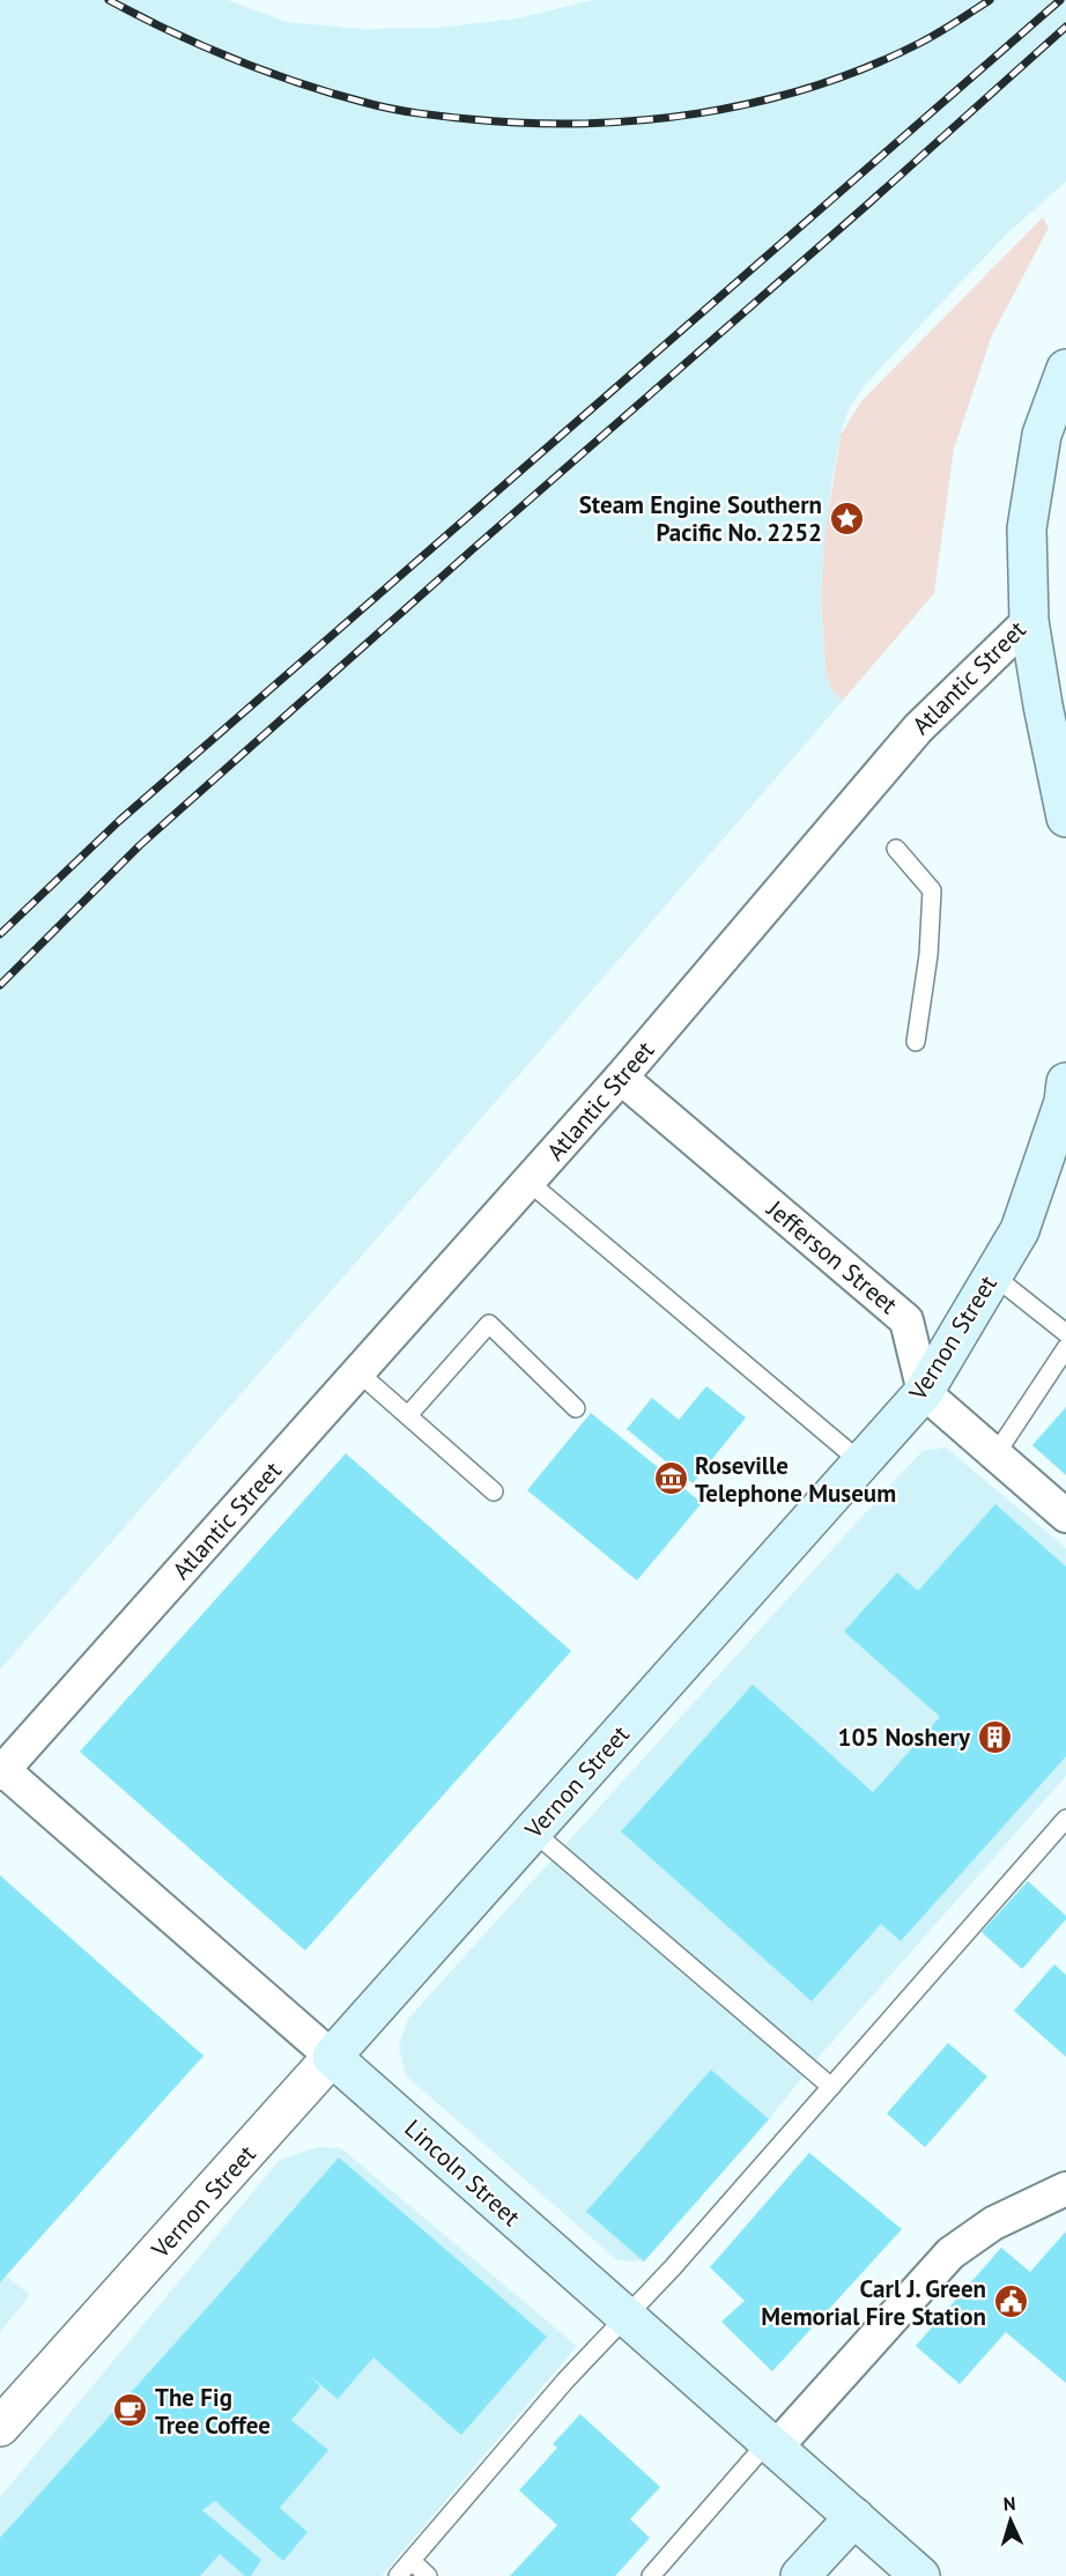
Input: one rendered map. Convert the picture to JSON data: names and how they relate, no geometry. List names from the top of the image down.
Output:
{
  "streets": {
    "main road": ["Atlantic Street", "Vernon Street", "Lincoln Street"],
    "street": ["Jefferson Street"]
  },
  "crossings": [
    ["Atlantic Street", "Jefferson Street"],
    ["Atlantic Street", "Lincoln Street"],
    ["Jefferson Street", "Vernon Street"],
    ["Vernon Street", "Lincoln Street"]
  ],
  "places": {
    "place": ["Steam Engine Southern Pacific No. 2252"],
    "museum": ["Roseville Telephone Museum"],
    "building": ["105 Noshery"],
    "public building": ["Carl J. Green Memorial Fire Station"],
    "cafe": ["The Fig Tree Coffee"]
  },
  "north": "top"
}
